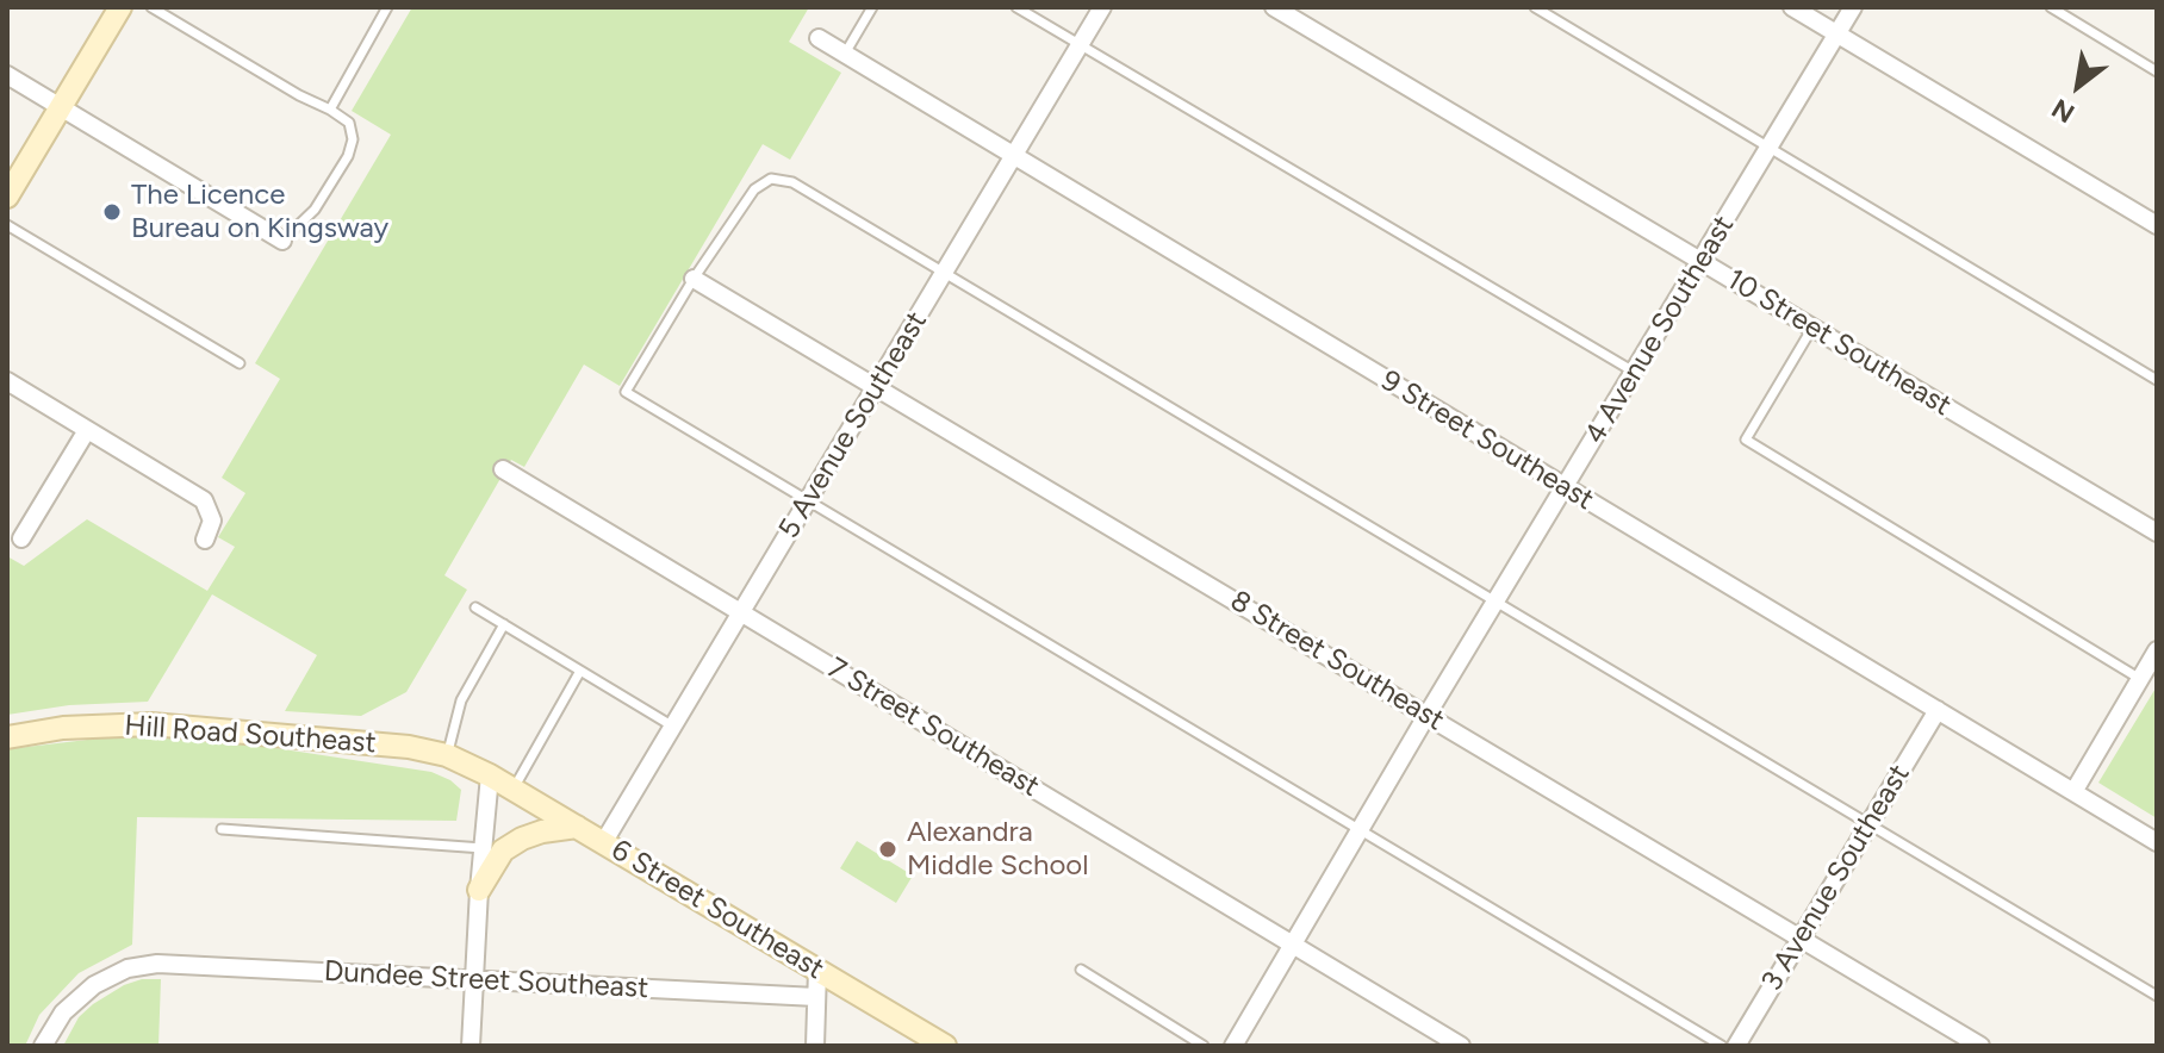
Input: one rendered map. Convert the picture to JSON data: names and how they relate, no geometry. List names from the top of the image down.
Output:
{
  "streets": {
    "street": [
      "4 Avenue Southeast",
      "10 Street Southeast",
      "5 Avenue Southeast",
      "9 Street Southeast",
      "8 Street Southeast",
      "7 Street Southeast",
      "Hill Road Southeast",
      "3 Avenue Southeast",
      "6 Street Southeast",
      "Dundee Street Southeast"
    ]
  },
  "crossings": [
    ["4 Avenue Southeast", "10 Street Southeast"],
    ["4 Avenue Southeast", "9 Street Southeast"],
    ["4 Avenue Southeast", "8 Street Southeast"],
    ["4 Avenue Southeast", "7 Street Southeast"],
    ["5 Avenue Southeast", "9 Street Southeast"],
    ["5 Avenue Southeast", "8 Street Southeast"],
    ["5 Avenue Southeast", "7 Street Southeast"],
    ["5 Avenue Southeast", "6 Street Southeast"],
    ["9 Street Southeast", "3 Avenue Southeast"],
    ["8 Street Southeast", "3 Avenue Southeast"],
    ["Hill Road Southeast", "6 Street Southeast"]
  ],
  "places": ["The Licence Bureau on Kingsway", "Alexandra Middle School"],
  "north": "bottom left"
}
